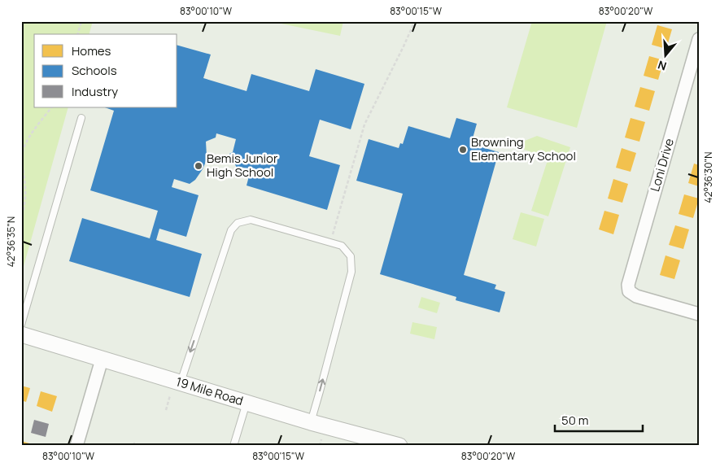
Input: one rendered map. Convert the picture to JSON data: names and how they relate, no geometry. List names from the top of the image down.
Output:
{
  "streets": {
    "street": ["Loni Drive", "19 Mile Road"]
  },
  "places": ["Browning Elementary School", "Bemis Junior High School"],
  "legend": ["Homes", "Schools", "Industry"],
  "scale_bar": "50 m",
  "north": "bottom",
  "coordinates": [
    "83°00'10\"W",
    "83°00'15\"W",
    "83°00'20\"W",
    "42°36'30\"N",
    "42°36'35\"N"
  ]
}
